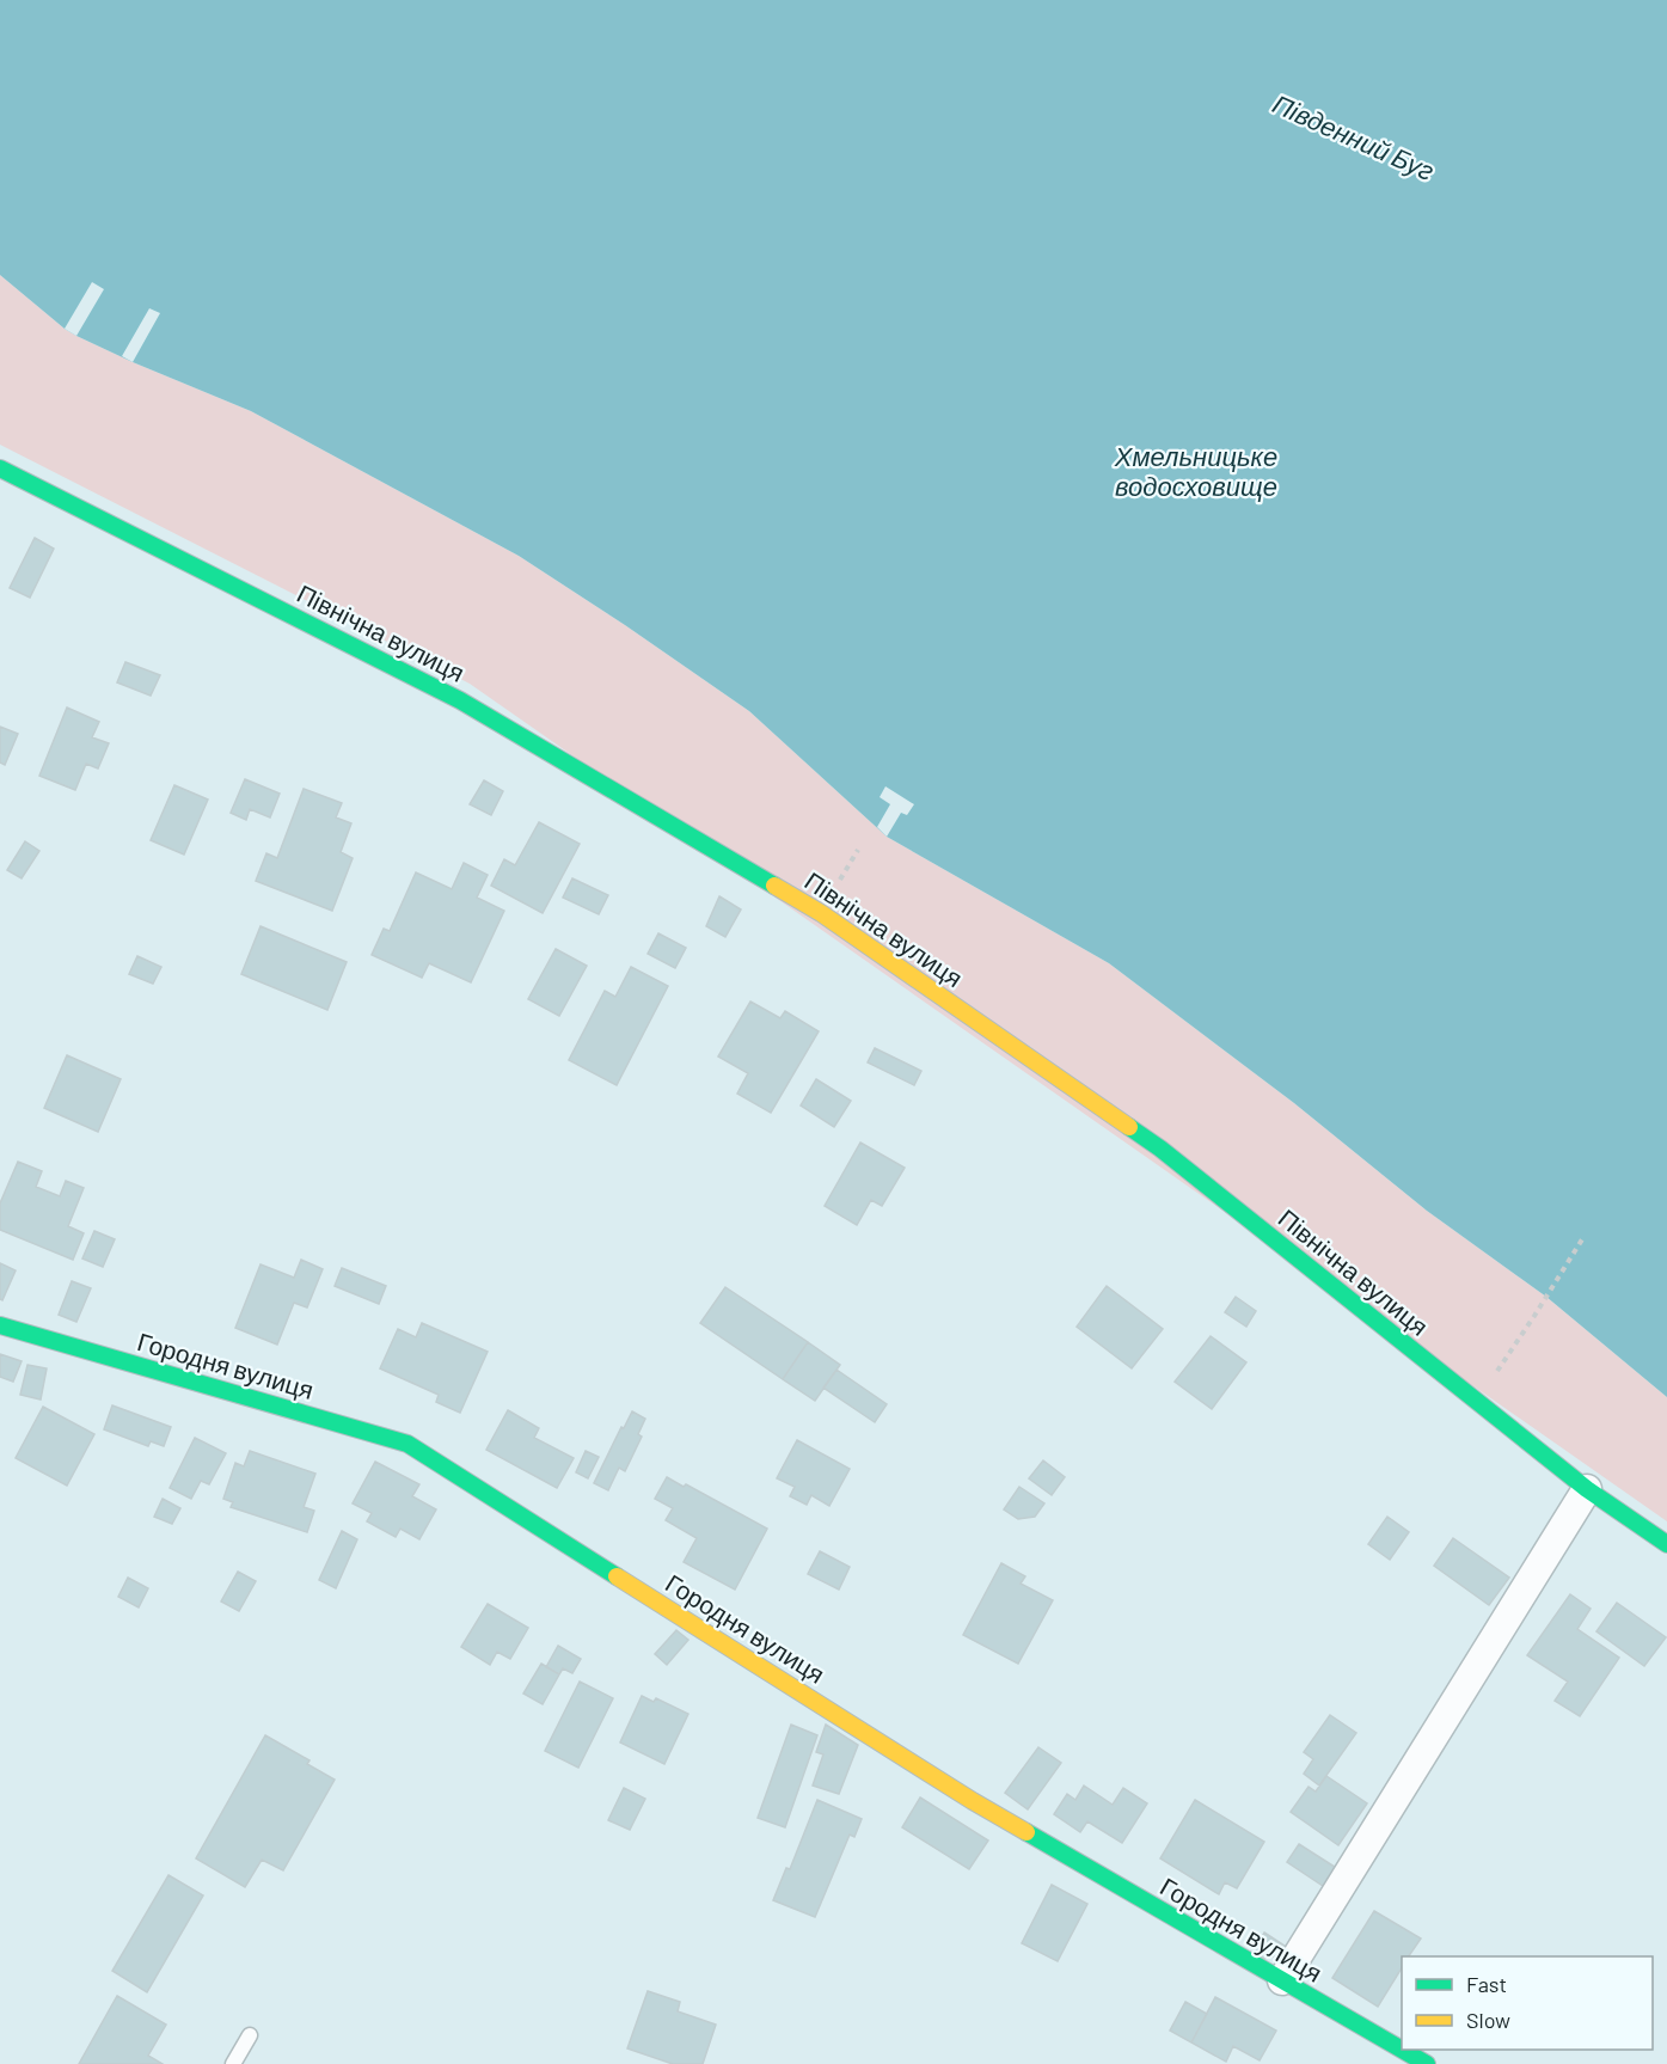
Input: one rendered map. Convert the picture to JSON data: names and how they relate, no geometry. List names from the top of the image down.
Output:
{
  "streets": {
    "street": ["Північна вулиця", "Городня вулиця"]
  },
  "water": ["Південний Буг", "Хмельницьке водосховище"],
  "legend": ["Fast", "Slow"]
}
